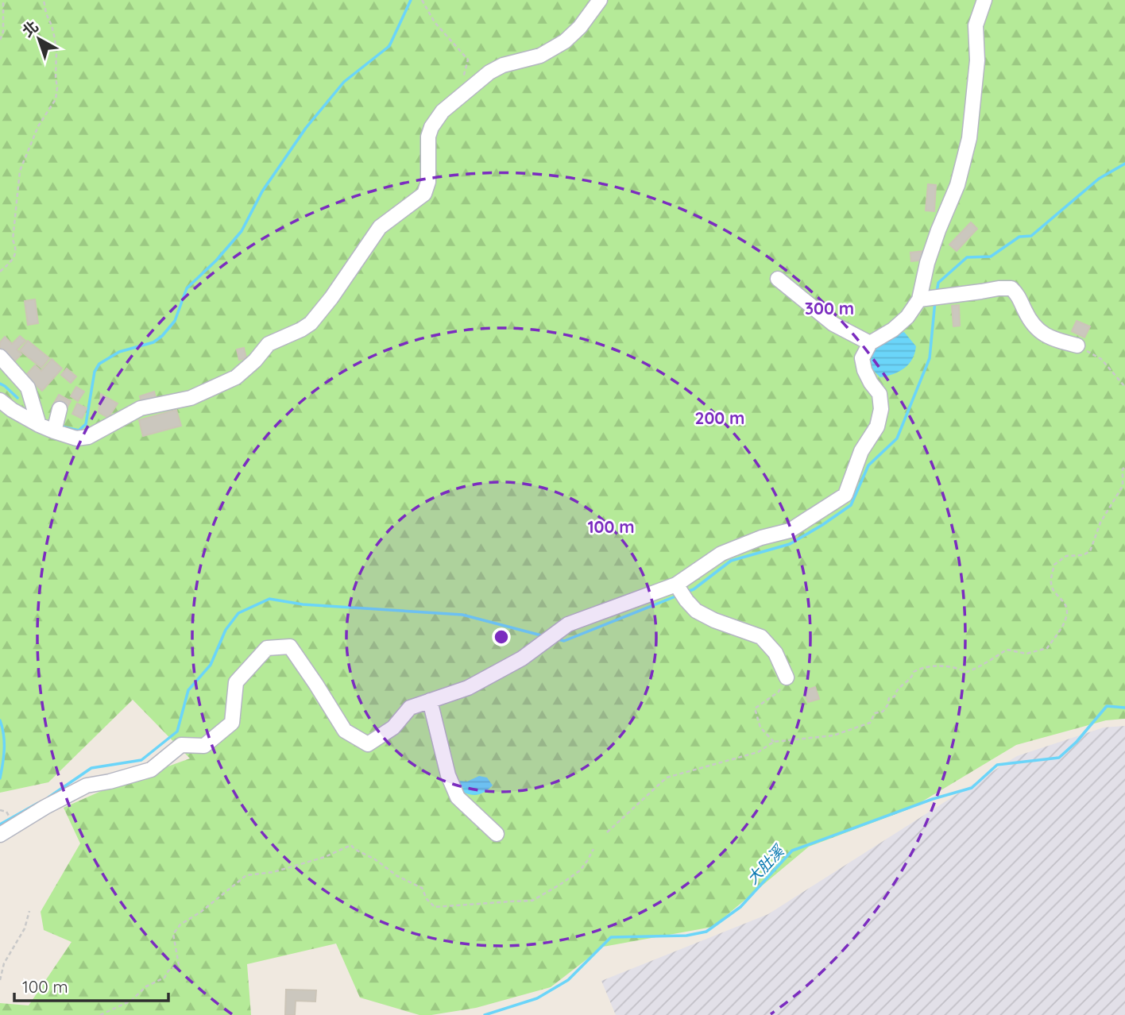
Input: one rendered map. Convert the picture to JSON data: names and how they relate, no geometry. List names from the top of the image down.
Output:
{
  "water": ["大肚溪"],
  "scale_bar": "100 m",
  "north": "top left",
  "rings": ["300 m", "200 m", "100 m"]
}
